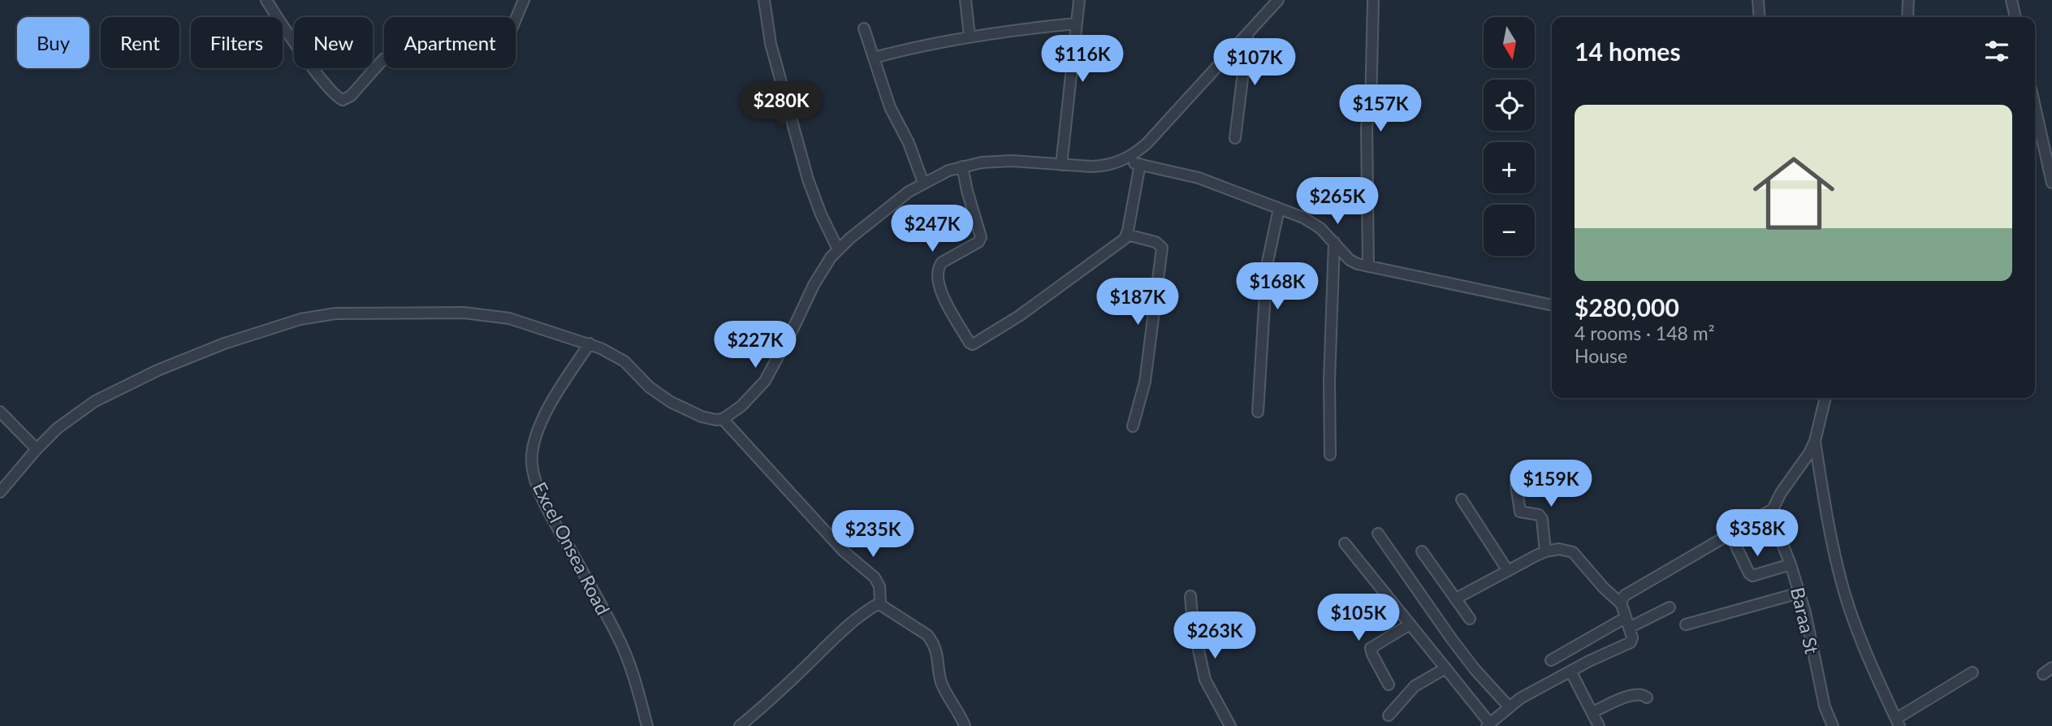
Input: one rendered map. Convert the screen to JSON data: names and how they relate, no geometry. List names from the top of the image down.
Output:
{
  "streets": {
    "street": ["Excel Onsea Road", "Baraa St"]
  },
  "north": "bottom",
  "page": {
    "map_buttons": ["+", "−"],
    "chip": [
      "Buy",
      "Rent",
      "Filters",
      "New",
      "Apartment"
    ],
    "heading": "14 homes",
    "price": [
      "$116K",
      "$107K",
      "$280K",
      "$157K",
      "$265K",
      "$247K",
      "$168K",
      "$187K",
      "$227K",
      "$159K",
      "$358K",
      "$235K",
      "$105K",
      "$263K"
    ],
    "list": [
      {
        "name": "$280,000",
        "note": "4 rooms · 148 m² · House"
      }
    ]
  }
}
